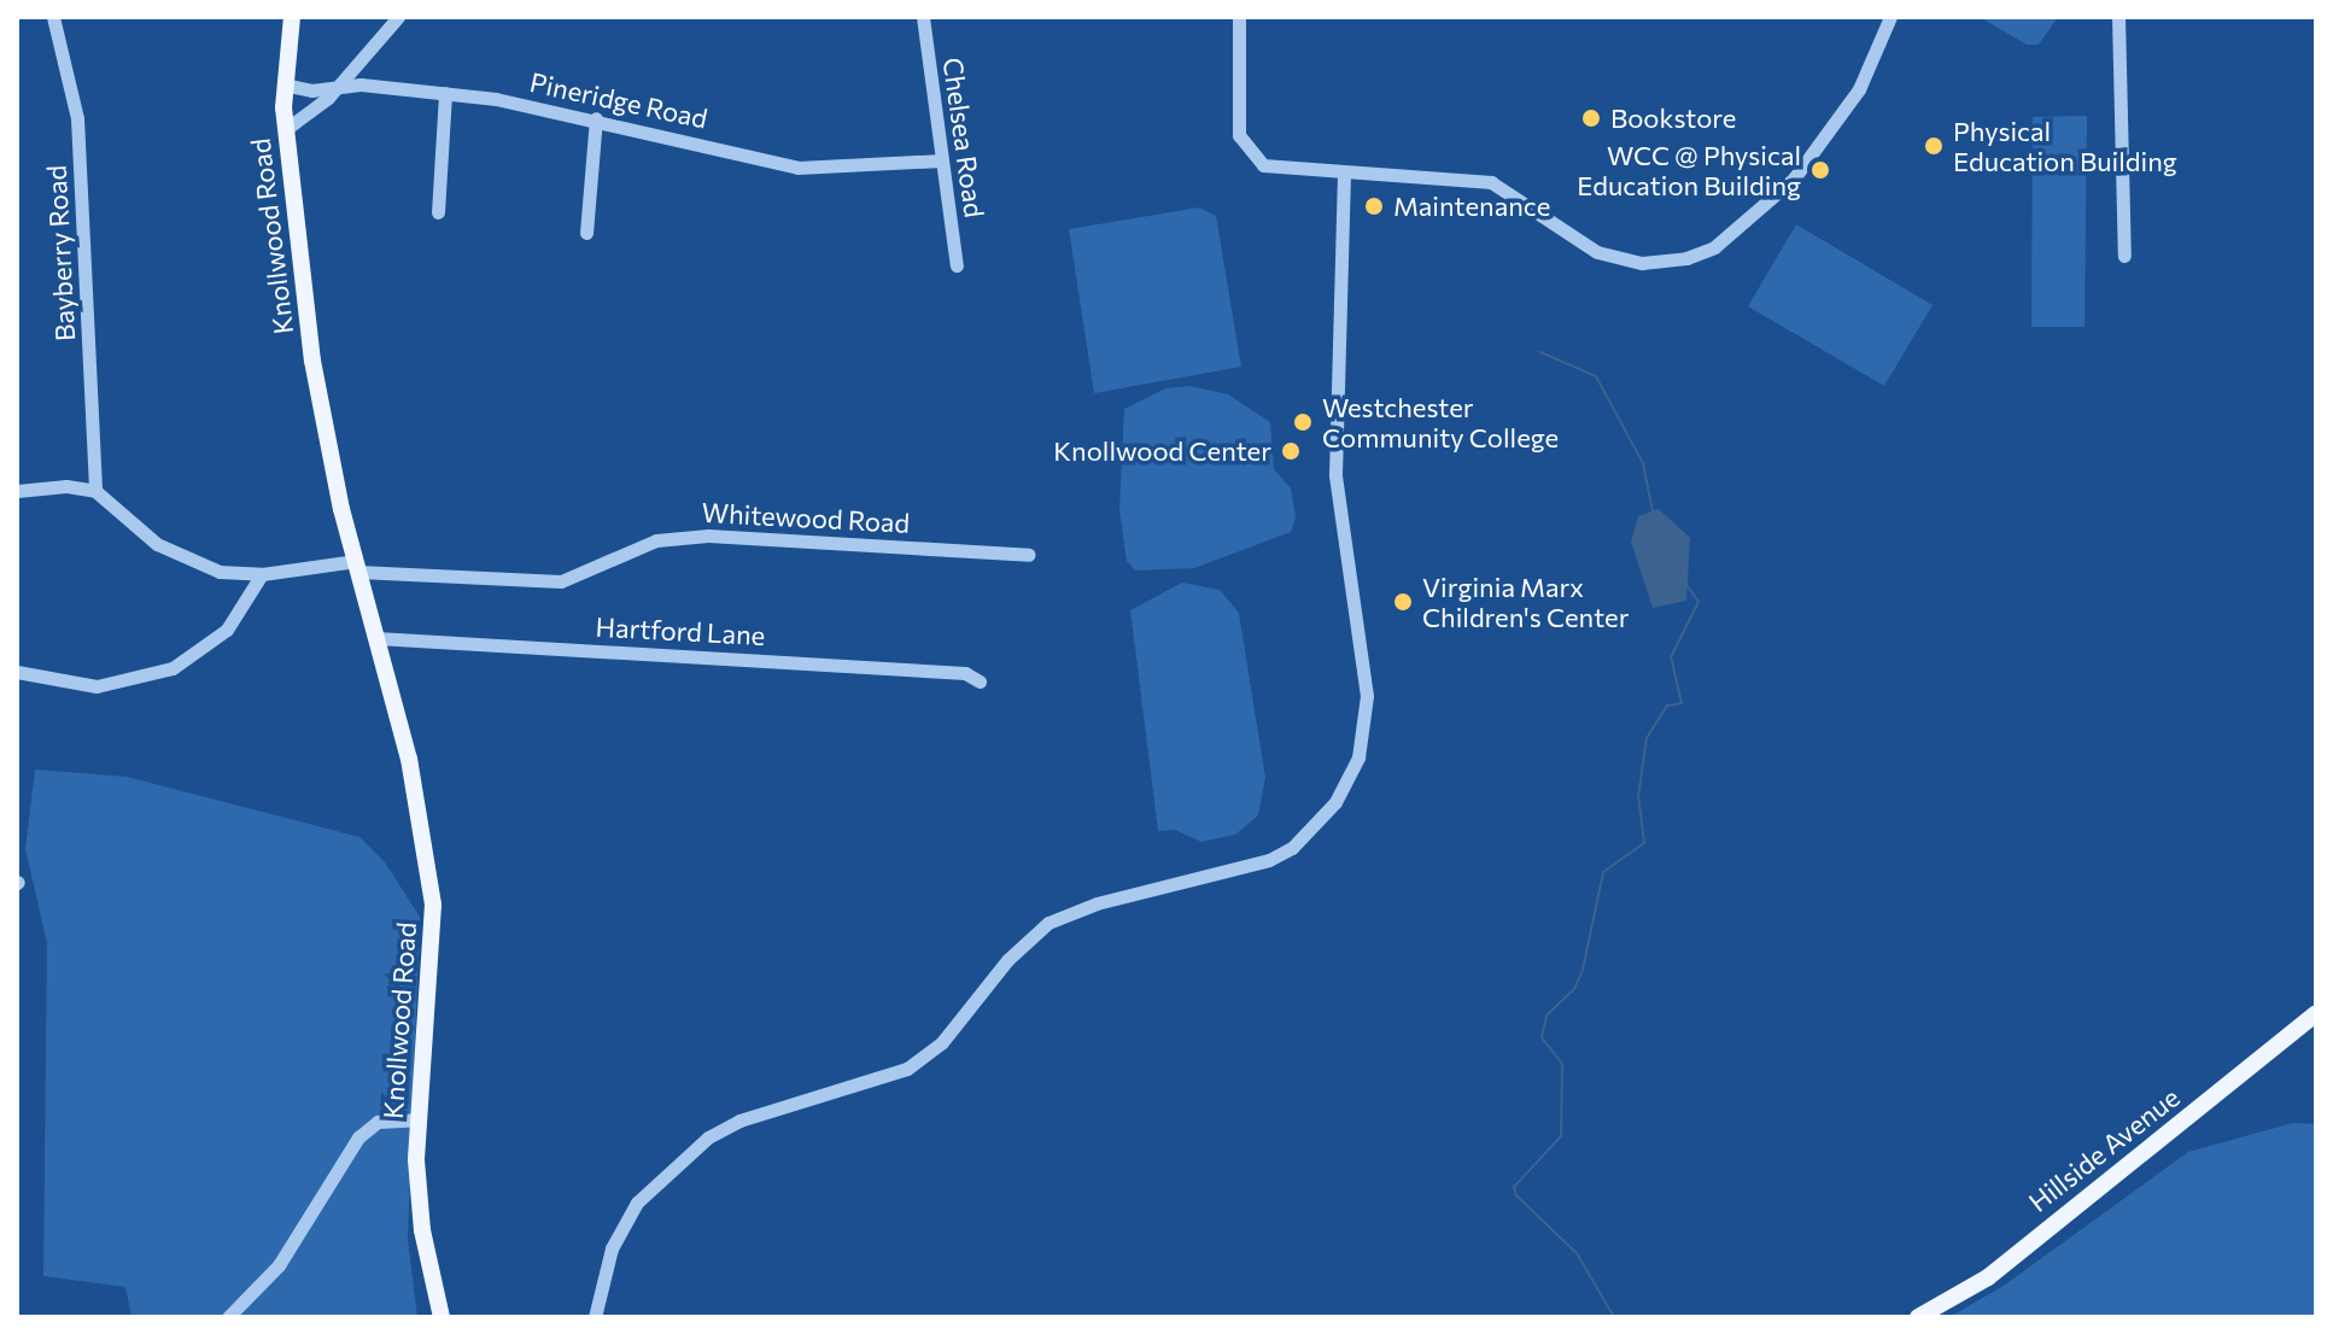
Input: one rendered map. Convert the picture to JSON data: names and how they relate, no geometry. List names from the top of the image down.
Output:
{
  "streets": {
    "main road": ["Knollwood Road", "Hillside Avenue"],
    "street": [
      "Pineridge Road",
      "Chelsea Road",
      "Bayberry Road",
      "Whitewood Road",
      "Hartford Lane"
    ]
  },
  "crossings": [
    ["Pineridge Road", "Chelsea Road"],
    ["Pineridge Road", "Knollwood Road"],
    ["Knollwood Road", "Whitewood Road"],
    ["Knollwood Road", "Hartford Lane"]
  ],
  "places": [
    "Bookstore",
    "Physical Education Building",
    "WCC @ Physical Education Building",
    "Maintenance",
    "Westchester Community College",
    "Knollwood Center",
    "Virginia Marx Children's Center"
  ]
}
